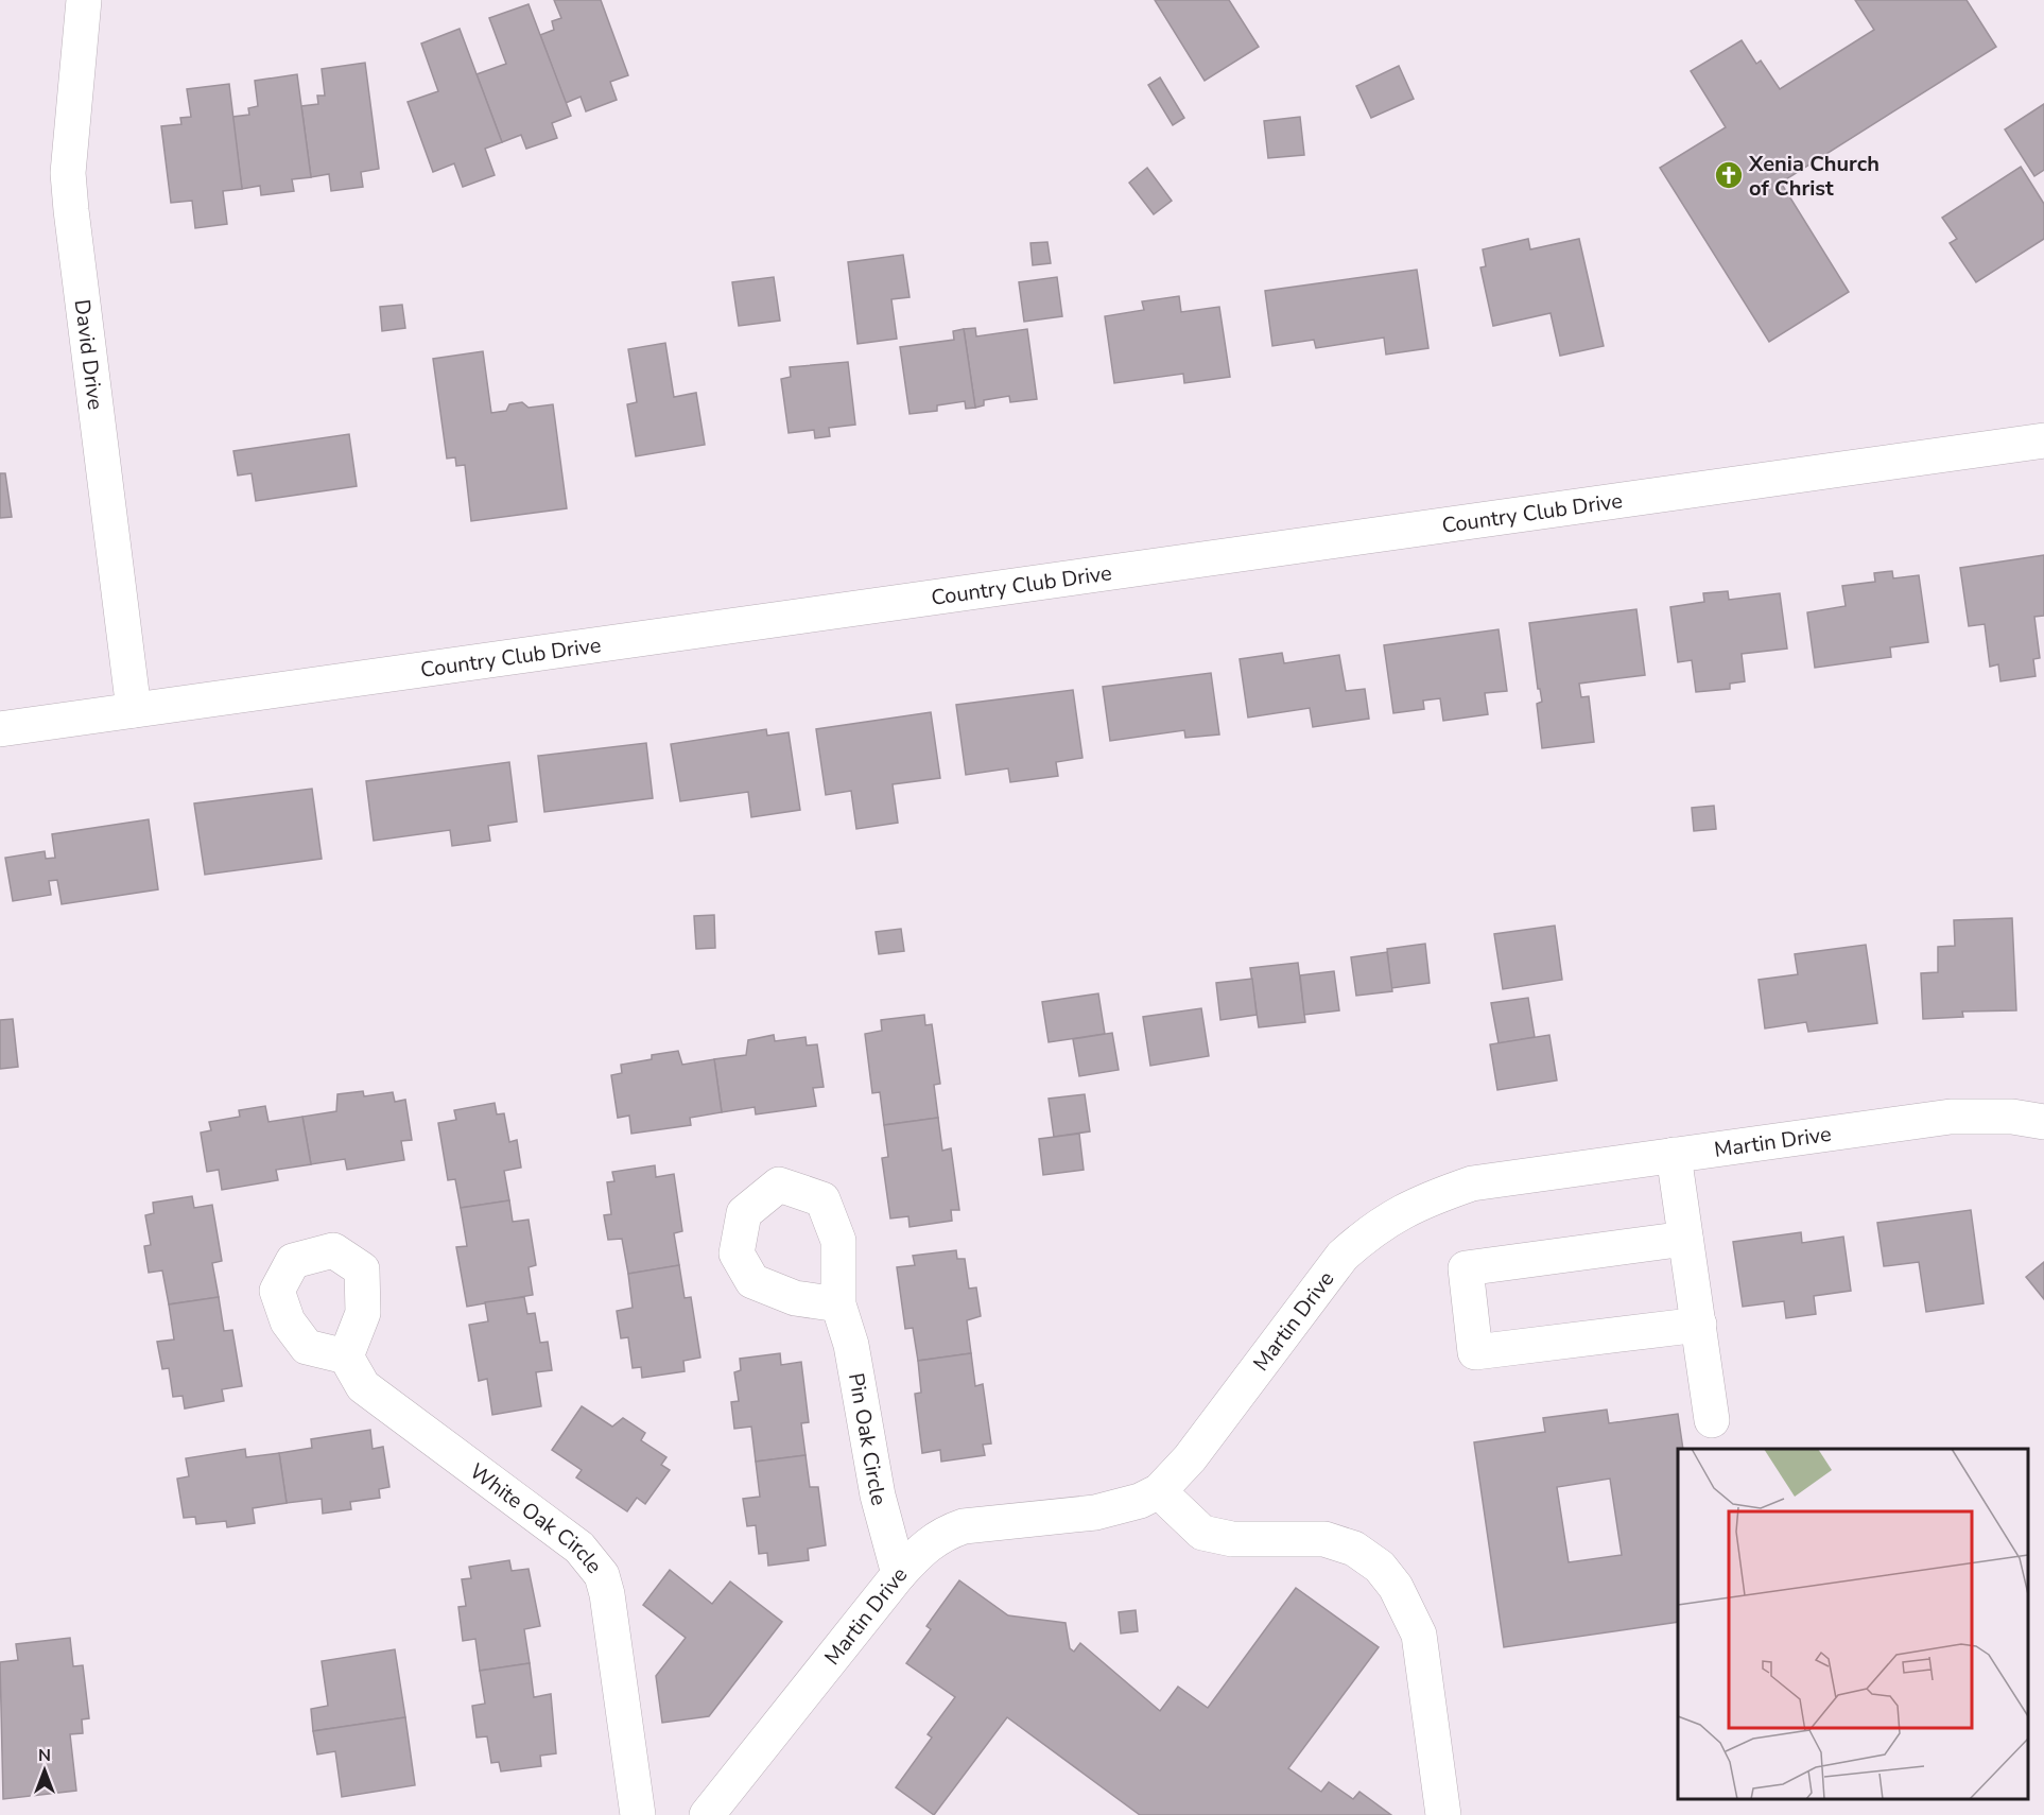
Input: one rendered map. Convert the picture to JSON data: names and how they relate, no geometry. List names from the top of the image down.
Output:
{
  "streets": {
    "street": [
      "David Drive",
      "Country Club Drive",
      "Martin Drive",
      "Pin Oak Circle",
      "White Oak Circle"
    ]
  },
  "crossings": [
    ["David Drive", "Country Club Drive"],
    ["Martin Drive", "Pin Oak Circle"]
  ],
  "places": {
    "church": ["Xenia Church of Christ"]
  },
  "north": "top"
}
